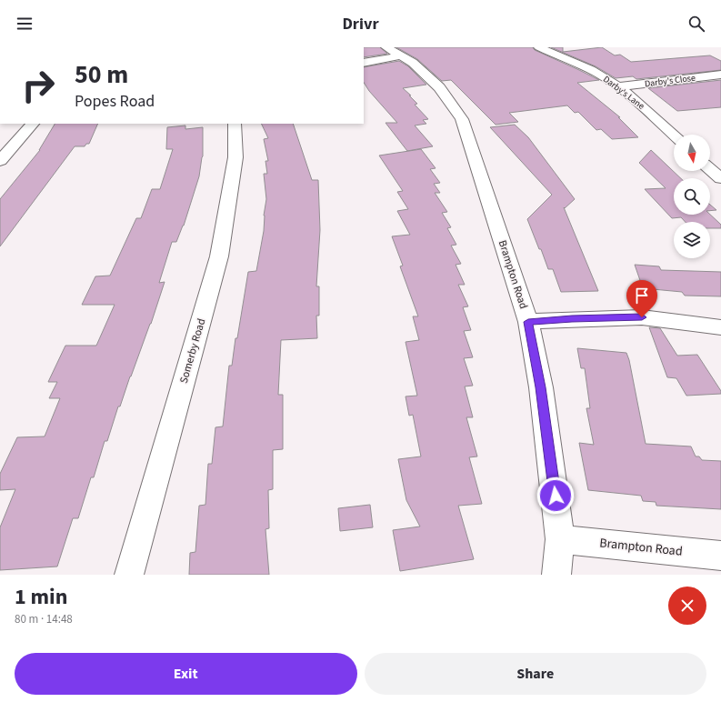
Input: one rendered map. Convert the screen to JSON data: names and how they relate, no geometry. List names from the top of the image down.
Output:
{
  "streets": {
    "street": [
      "Darby's Close",
      "Darby's Lane",
      "Brampton Road",
      "Somerby Road"
    ]
  },
  "crossings": [
    ["Darby's Close", "Darby's Lane"]
  ],
  "north": "bottom",
  "page": {
    "header": "Drivr",
    "turn": ["50 m", "Popes Road"],
    "heading": ["1 min", "80 m · 14:48"],
    "buttons": ["Exit", "Share"]
  }
}
